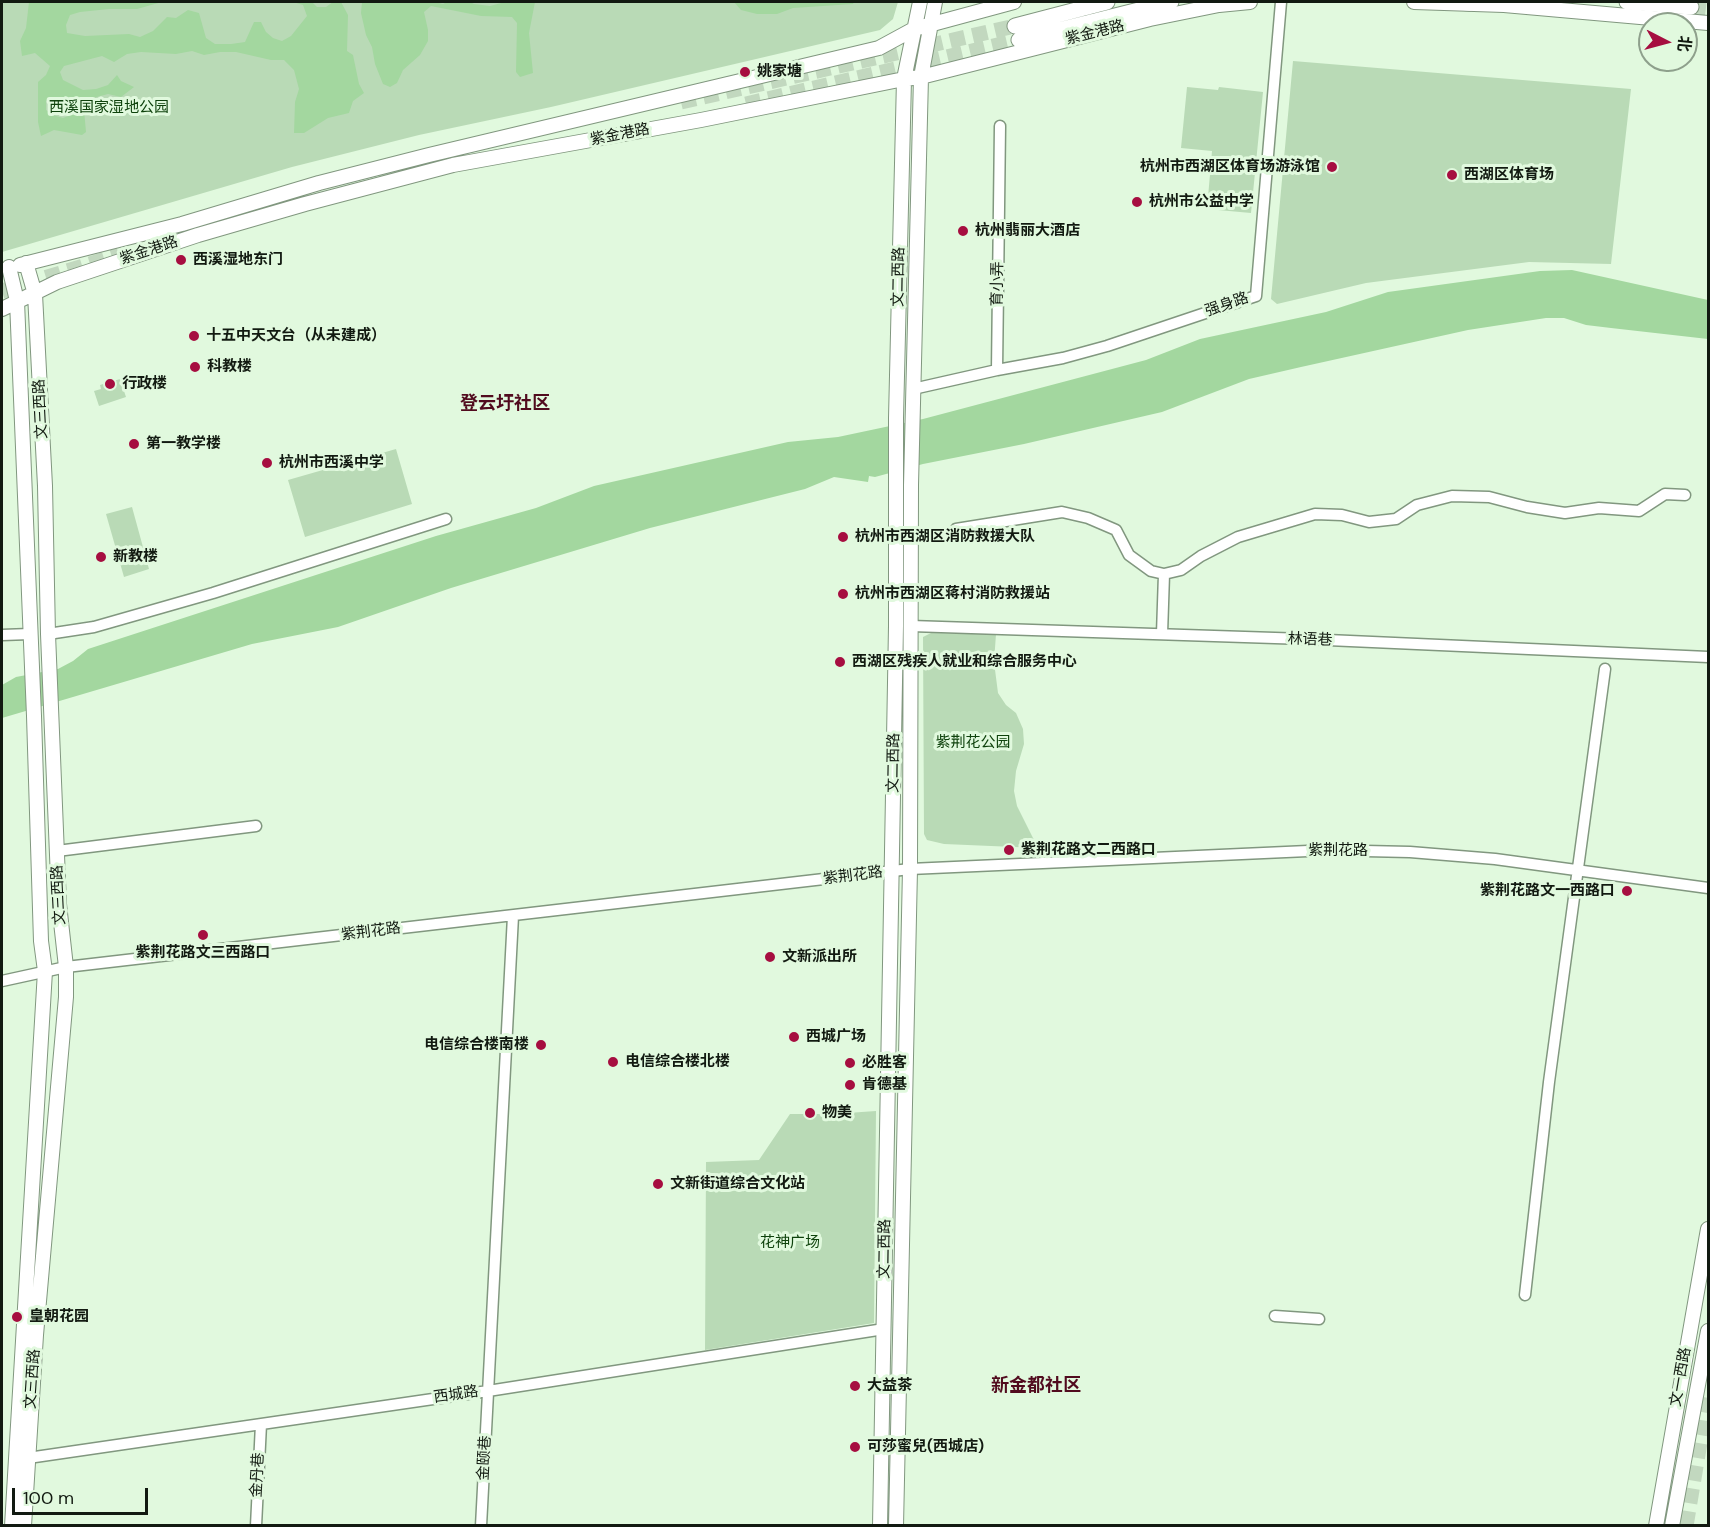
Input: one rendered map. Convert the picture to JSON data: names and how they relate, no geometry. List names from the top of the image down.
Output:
{
  "streets": {
    "main road": [
      "紫金港路",
      "文二西路",
      "文三西路",
      "文一西路"
    ],
    "street": [
      "育小弄",
      "强身路",
      "林语巷",
      "紫荆花路",
      "西城路",
      "金颐巷",
      "金丹巷"
    ]
  },
  "crossings": [
    ["紫金港路", "文二西路"],
    ["紫金港路", "文三西路"],
    ["文二西路", "强身路"],
    ["文二西路", "林语巷"],
    ["文二西路", "紫荆花路"],
    ["文二西路", "西城路"],
    ["育小弄", "强身路"],
    ["文三西路", "紫荆花路"],
    ["文三西路", "西城路"],
    ["紫荆花路", "金颐巷"],
    ["西城路", "金颐巷"],
    ["西城路", "金丹巷"]
  ],
  "districts": ["登云圩社区", "新金都社区"],
  "parks": ["西溪国家湿地公园", "紫荆花公园", "花神广场"],
  "places": [
    "姚家塘",
    "杭州市西湖区体育场游泳馆",
    "西湖区体育场",
    "杭州市公益中学",
    "杭州翡丽大酒店",
    "西溪湿地东门",
    "十五中天文台（从未建成）",
    "科教楼",
    "行政楼",
    "第一教学楼",
    "杭州市西溪中学",
    "杭州市西湖区消防救援大队",
    "新教楼",
    "杭州市西湖区蒋村消防救援站",
    "西湖区残疾人就业和综合服务中心",
    "紫荆花路文二西路口",
    "紫荆花路文一西路口",
    "紫荆花路文三西路口",
    "文新派出所",
    "西城广场",
    "电信综合楼南楼",
    "电信综合楼北楼",
    "必胜客",
    "肯德基",
    "物美",
    "文新街道综合文化站",
    "皇朝花园",
    "大益茶",
    "可莎蜜兒(西城店)"
  ],
  "scale_bar": "100 m",
  "north": "right"
}
